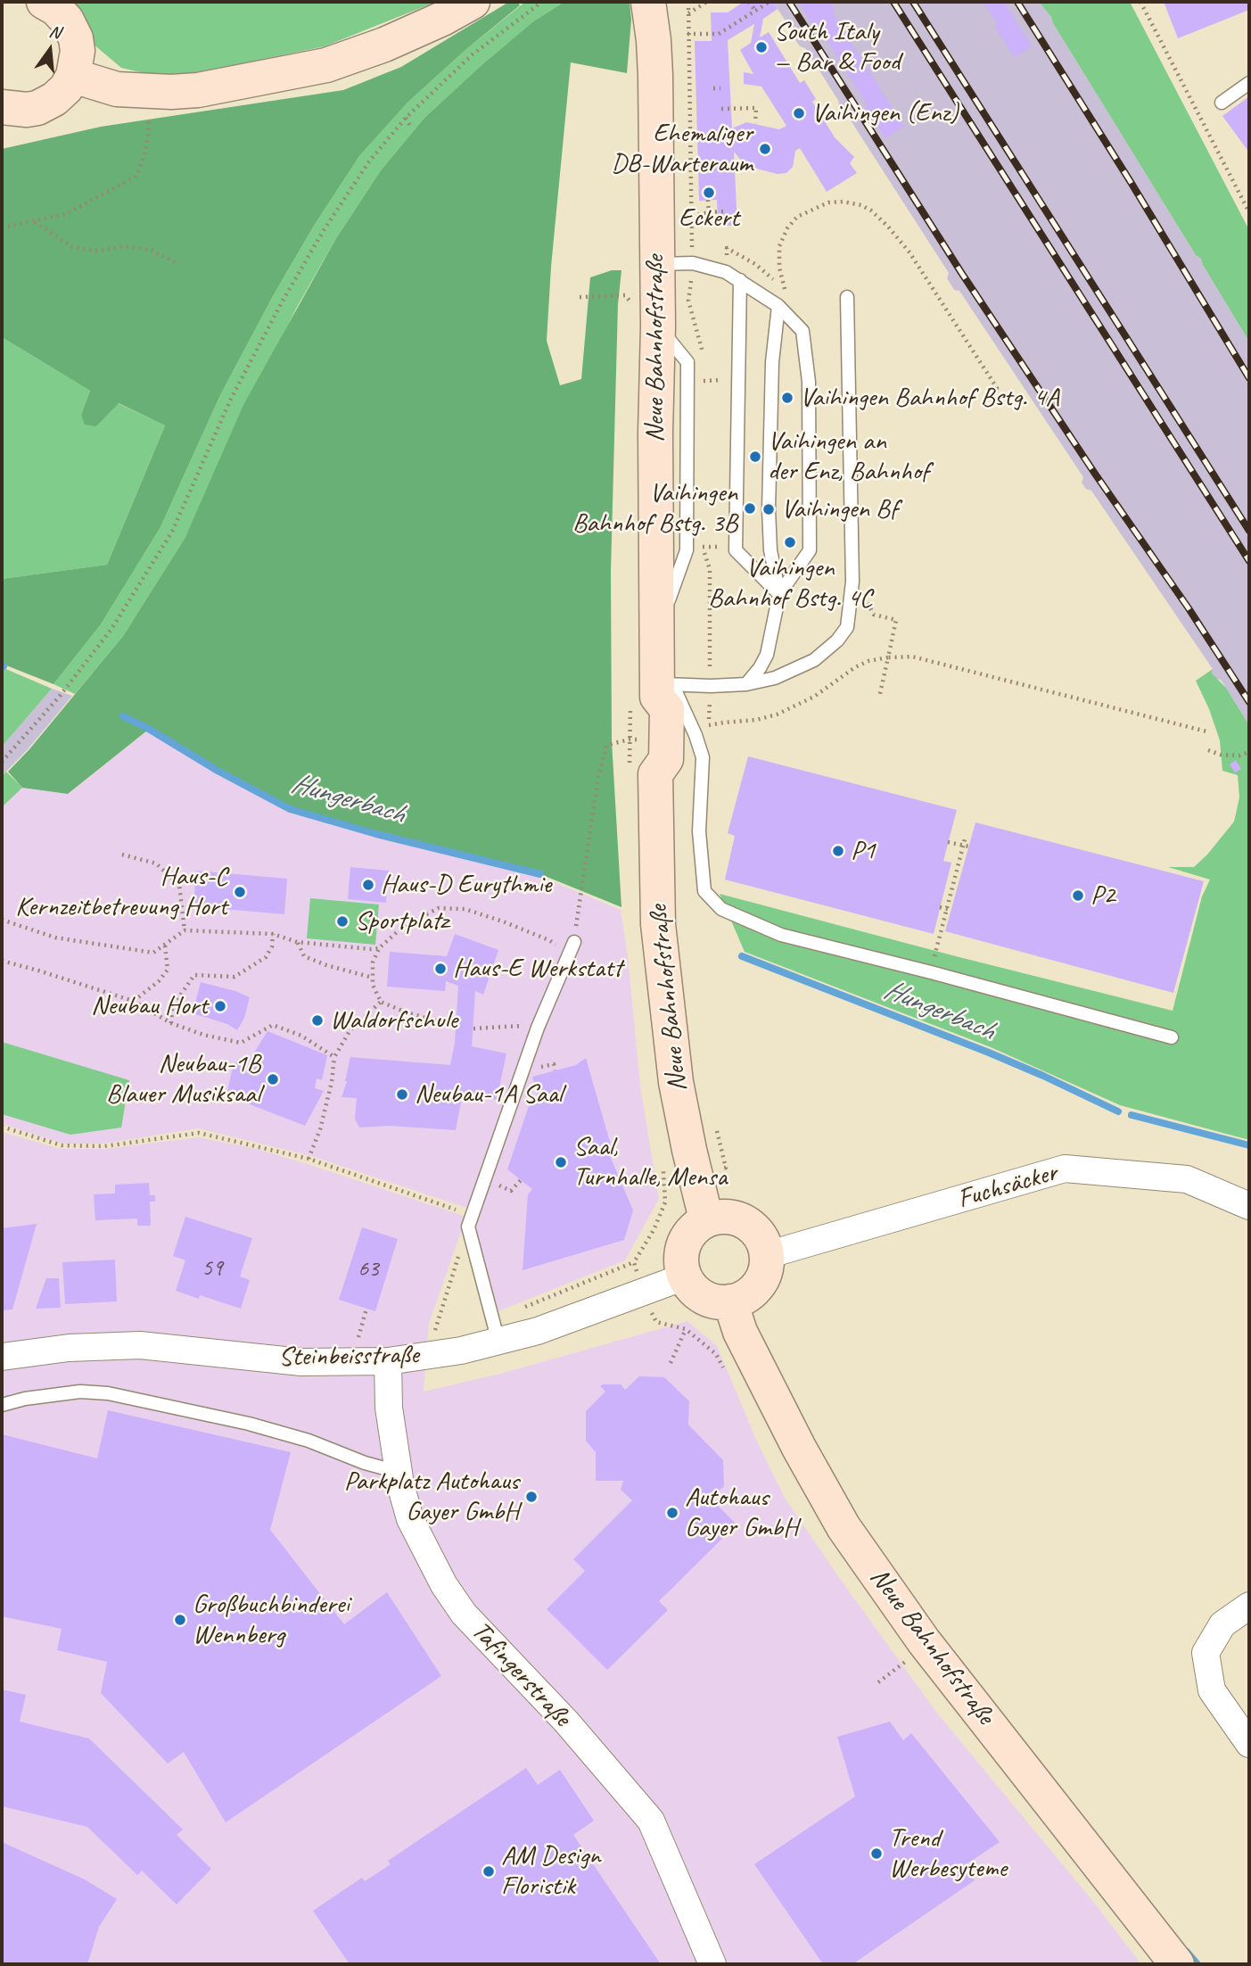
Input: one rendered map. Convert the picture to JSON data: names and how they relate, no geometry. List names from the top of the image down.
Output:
{
  "streets": {
    "main road": ["Neue Bahnhofstraße"],
    "street": ["Fuchsäcker", "Steinbeisstraße", "Tafingerstraße"]
  },
  "crossings": [
    ["Neue Bahnhofstraße", "Fuchsäcker"],
    ["Neue Bahnhofstraße", "Steinbeisstraße"],
    ["Fuchsäcker", "Steinbeisstraße"],
    ["Steinbeisstraße", "Tafingerstraße"]
  ],
  "water": ["Hungerbach"],
  "places": [
    "South Italy — Bar & Food",
    "Vaihingen (Enz)",
    "Ehemaliger DB-Warteraum",
    "Eckert",
    "Vaihingen Bahnhof Bstg. 4A",
    "Vaihingen an der Enz, Bahnhof",
    "Vaihingen Bahnhof Bstg. 3B",
    "Vaihingen Bf",
    "Vaihingen Bahnhof Bstg. 4C",
    "P1",
    "Haus-D Eurythmie",
    "Haus-C Kernzeitbetreuung Hort",
    "P2",
    "Sportplatz",
    "Haus-E Werkstatt",
    "Neubau Hort",
    "Waldorfschule",
    "Neubau-1B Blauer Musiksaal",
    "Neubau-1A Saal",
    "Saal, Turnhalle, Mensa",
    "Parkplatz Autohaus Gayer GmbH",
    "Autohaus Gayer GmbH",
    "Großbuchbinderei Wennberg",
    "Trend Werbesyteme",
    "AM Design Floristik"
  ],
  "house_numbers": ["59", "63"],
  "north": "top"
}
